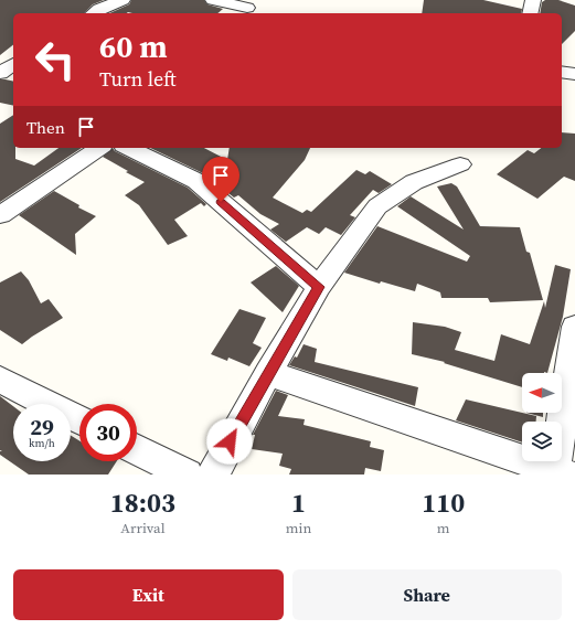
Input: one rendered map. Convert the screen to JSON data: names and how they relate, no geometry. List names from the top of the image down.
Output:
{
  "north": "left",
  "page": {
    "turn": ["60 m", "Turn left"],
    "then": "Then",
    "speed": "29 km/h",
    "limit": "30",
    "eta": [
      "18:03",
      "Arrival",
      "1",
      "min",
      "110",
      "m"
    ],
    "buttons": ["Exit", "Share"]
  }
}
